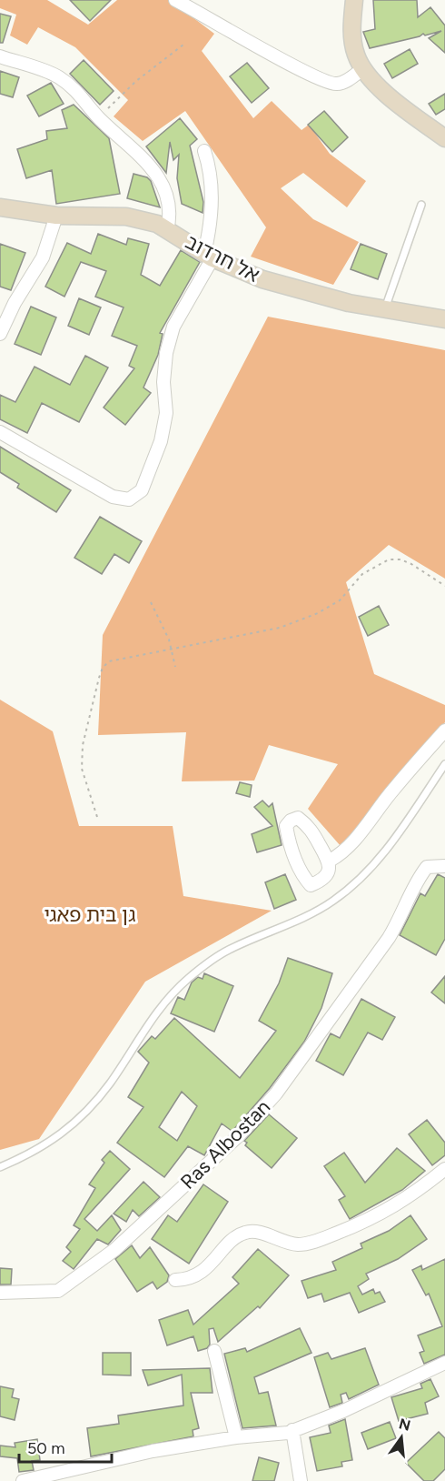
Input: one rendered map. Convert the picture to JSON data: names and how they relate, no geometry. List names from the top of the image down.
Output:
{
  "streets": {
    "street": ["אל חרדוב", "Ras Albostan"]
  },
  "parks": ["גן בית פאגי"],
  "scale_bar": "50 m",
  "north": "top"
}
